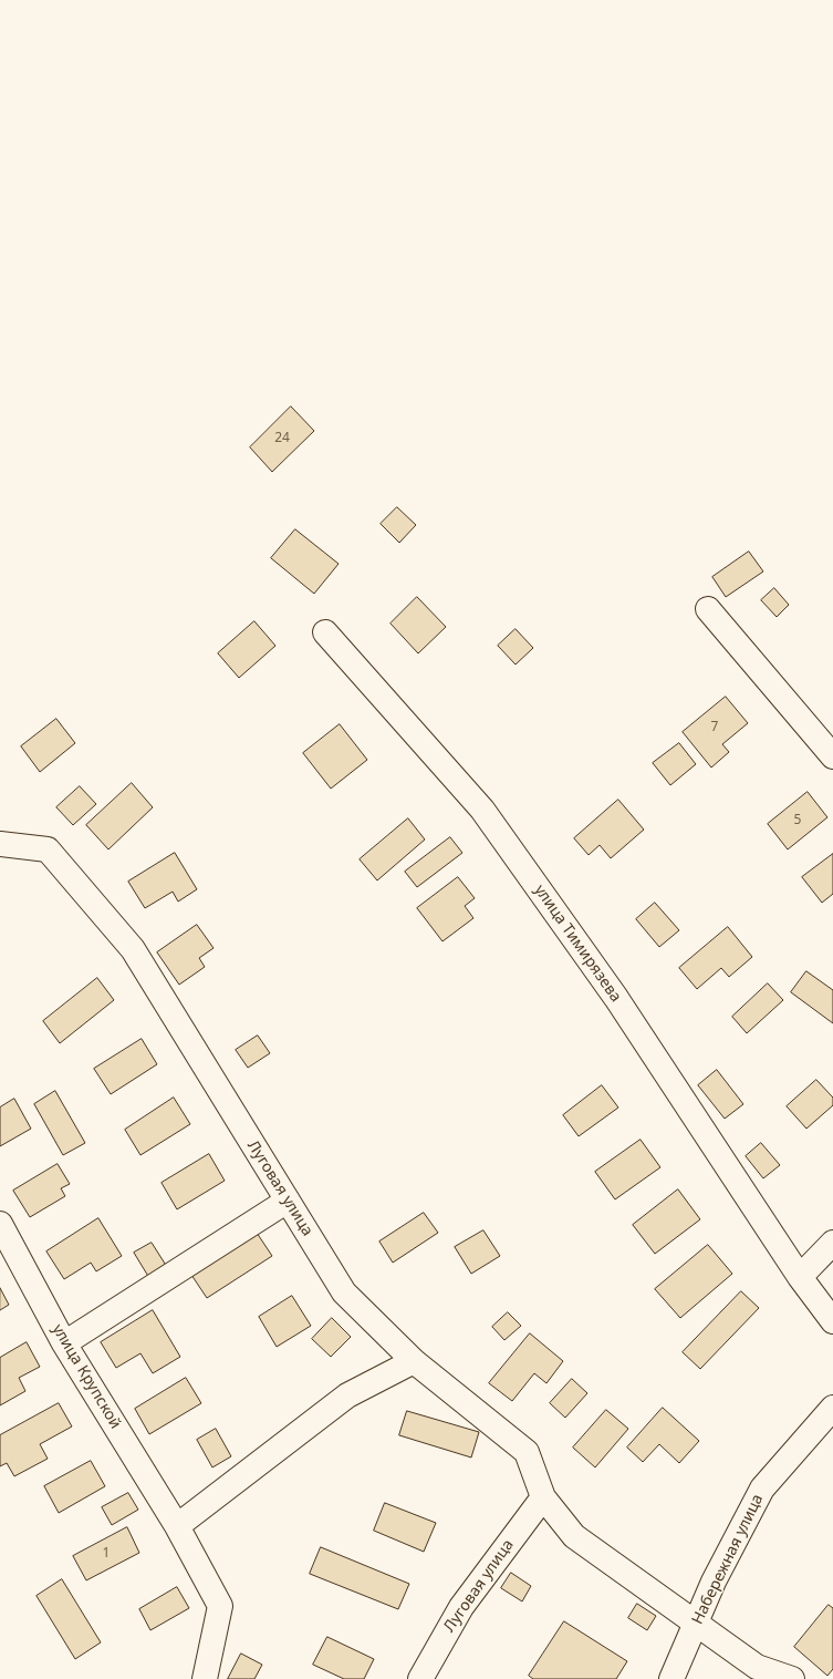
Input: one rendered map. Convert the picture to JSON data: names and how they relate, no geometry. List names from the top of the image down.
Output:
{
  "streets": {
    "street": [
      "улица Тимирязева",
      "Луговая улица",
      "улица Крупской",
      "Набережная улица"
    ]
  },
  "crossings": [
    ["Луговая улица", "Набережная улица"]
  ],
  "house_numbers": [
    "24",
    "7",
    "5",
    "1"
  ]
}
